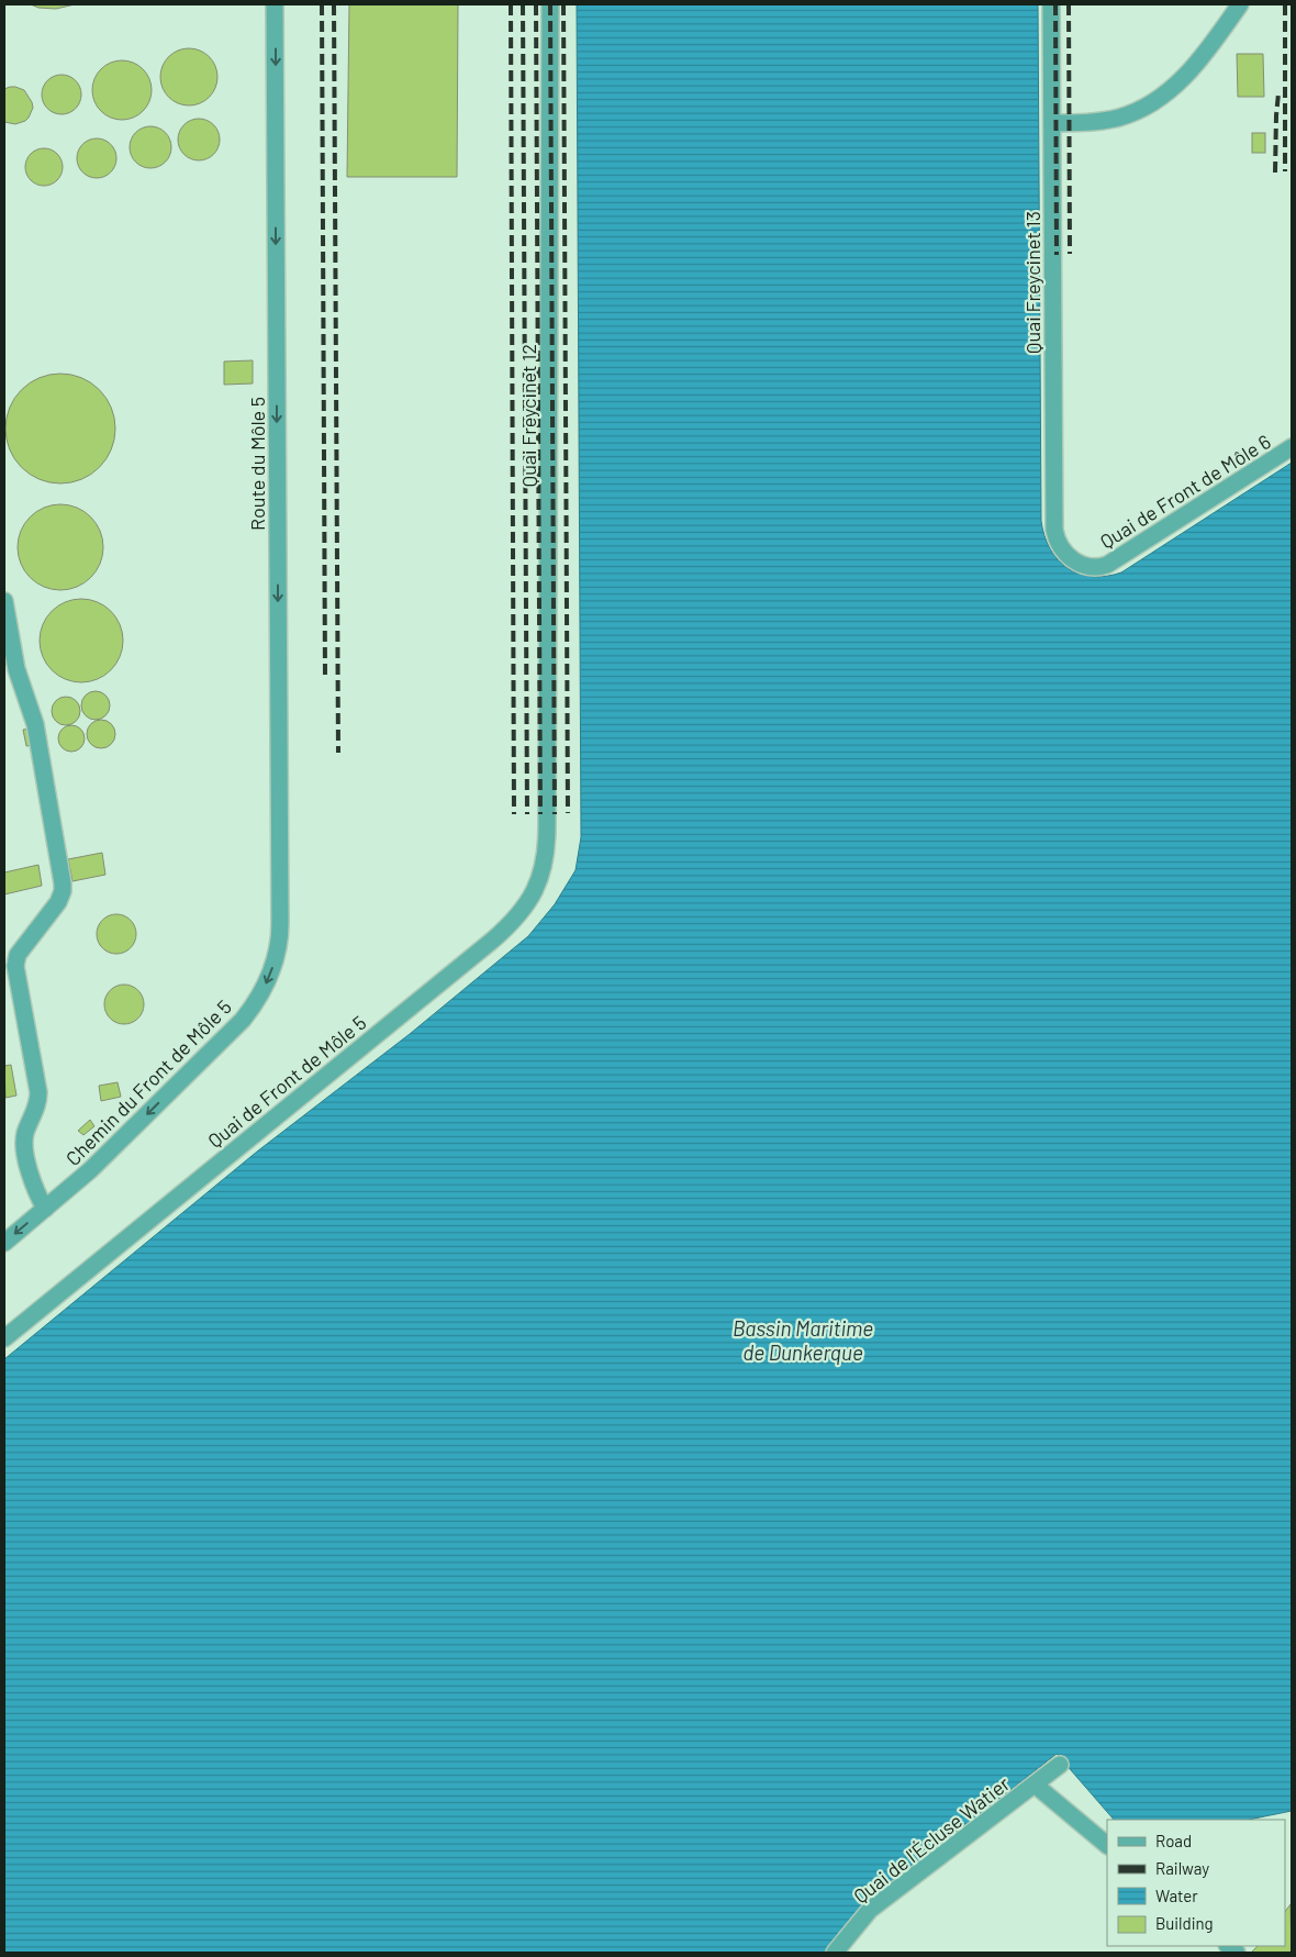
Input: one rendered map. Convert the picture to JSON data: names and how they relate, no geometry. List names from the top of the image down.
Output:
{
  "streets": {
    "street": [
      "Quai Freycinet 13",
      "Quai Freycinet 12",
      "Route du Môle 5",
      "Quai de Front de Môle 6",
      "Quai de Front de Môle 5",
      "Chemin du Front de Môle 5",
      "Quai de l'Écluse Watier"
    ]
  },
  "crossings": [
    ["Quai Freycinet 13", "Quai de Front de Môle 6"],
    ["Quai Freycinet 12", "Quai de Front de Môle 5"],
    ["Route du Môle 5", "Chemin du Front de Môle 5"]
  ],
  "one_way": ["Route du Môle 5", "Chemin du Front de Môle 5"],
  "water": ["Bassin Maritime de Dunkerque"],
  "legend": [
    "Road",
    "Railway",
    "Water",
    "Building"
  ]
}
